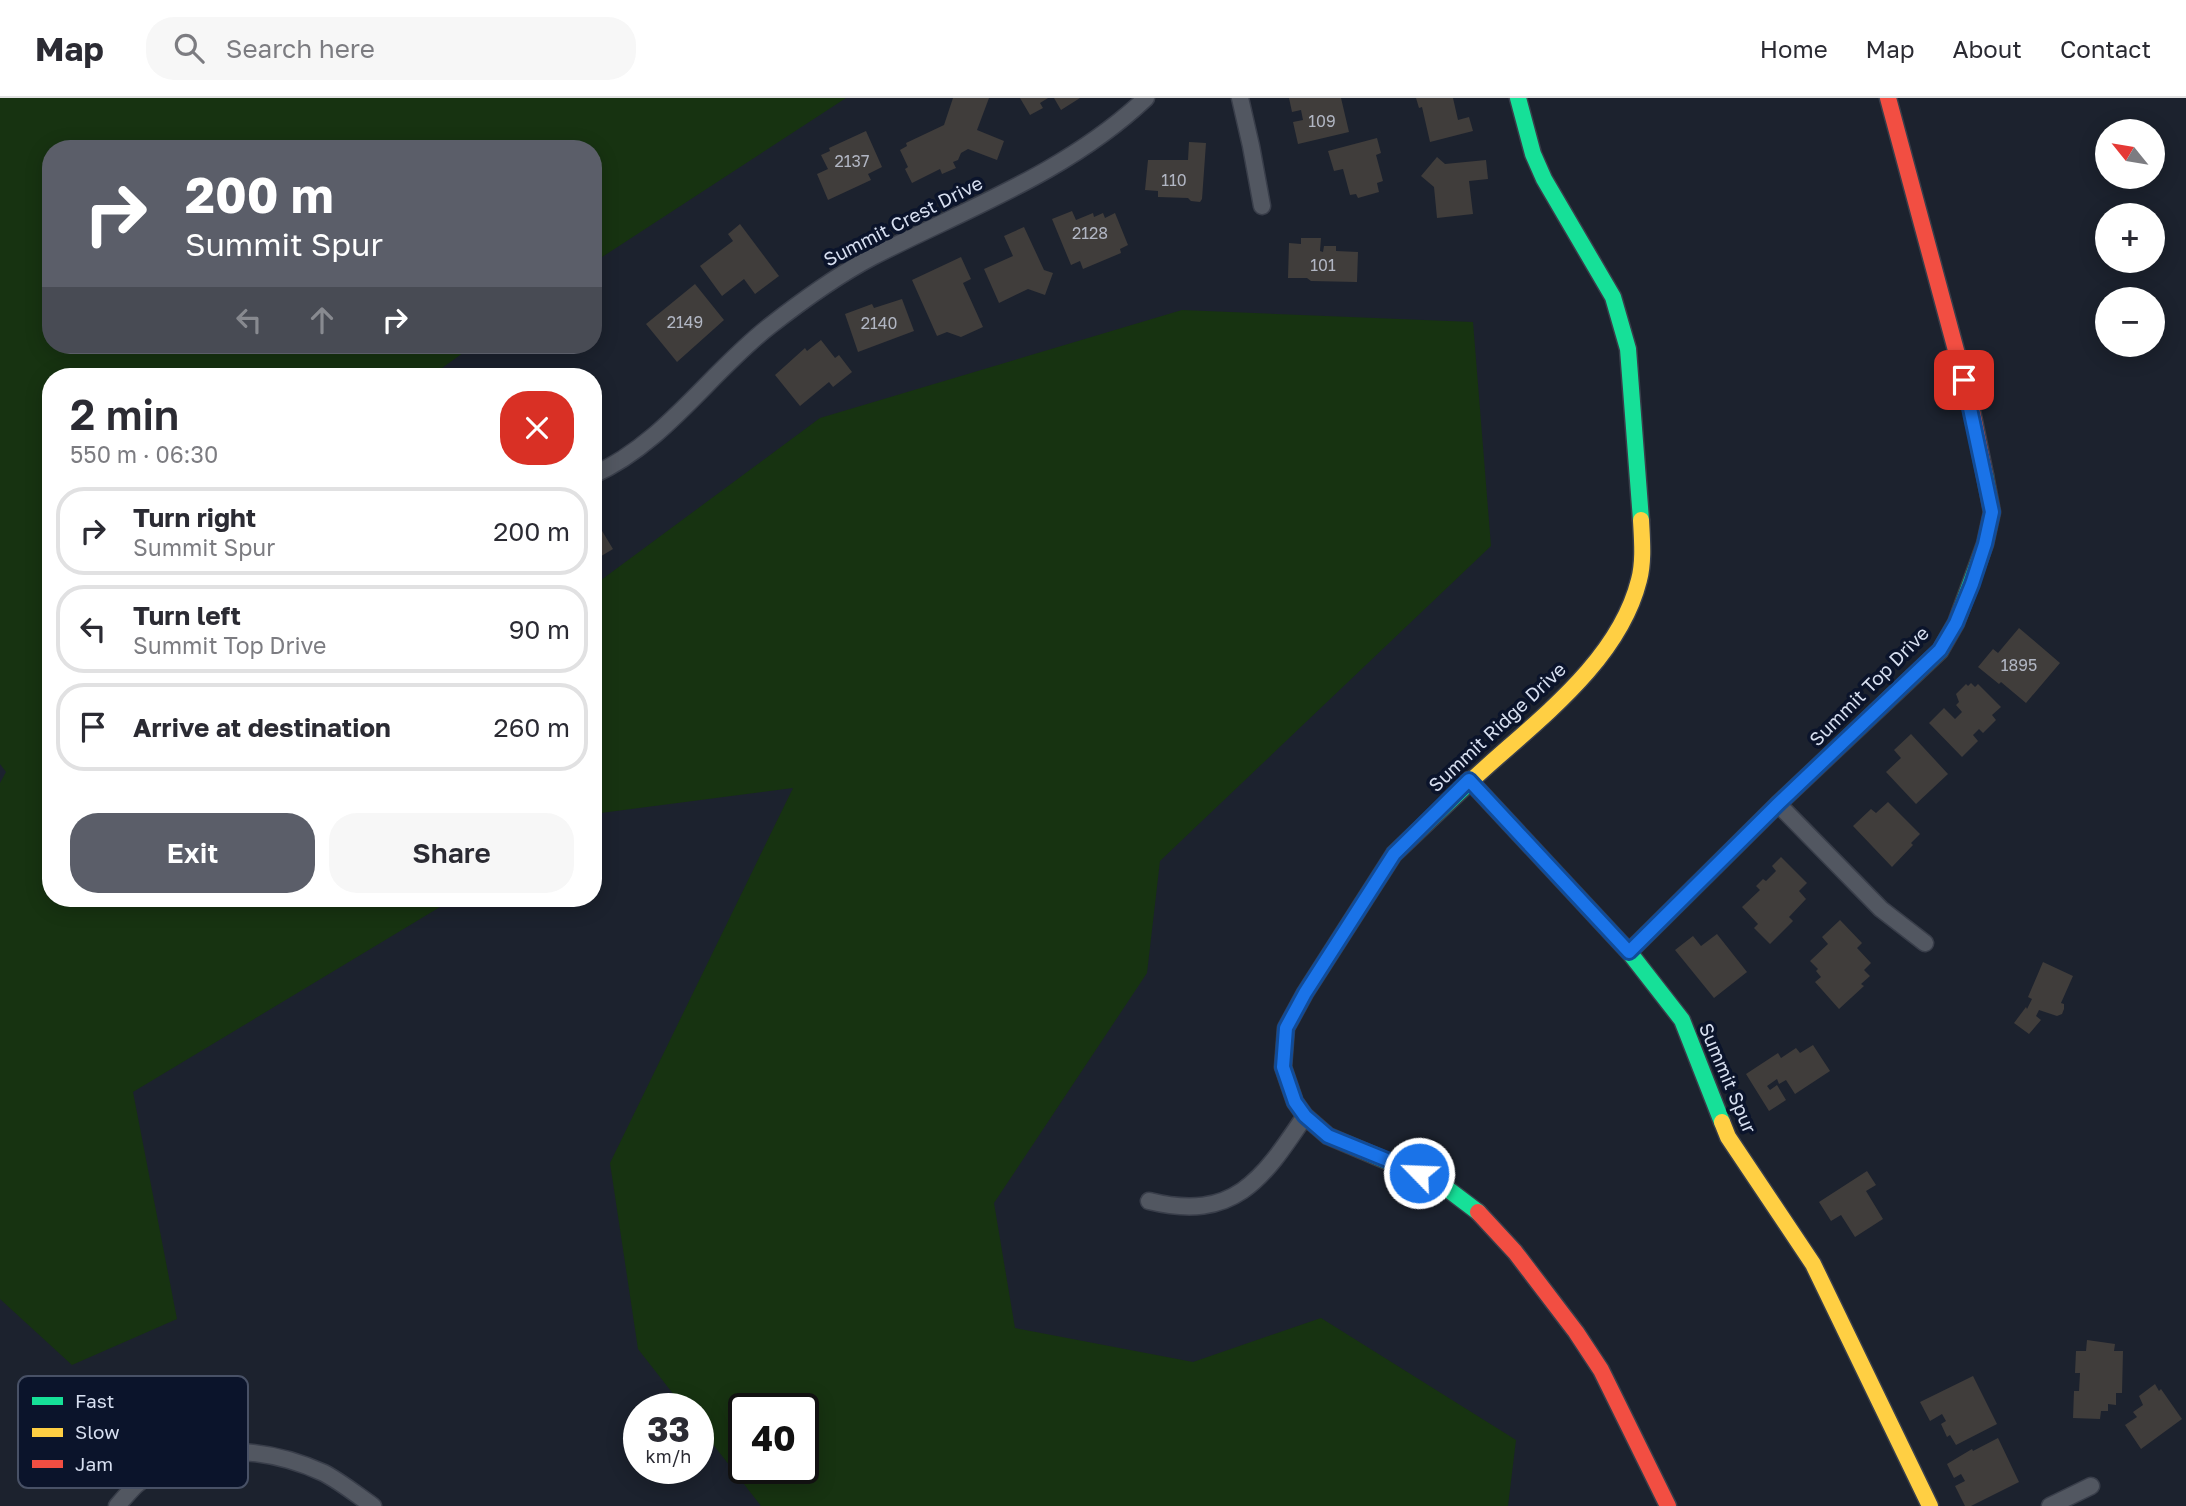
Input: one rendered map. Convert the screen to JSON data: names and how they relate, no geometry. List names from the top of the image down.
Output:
{
  "streets": {
    "street": [
      "Summit Crest Drive",
      "Summit Top Drive",
      "Summit Ridge Drive",
      "Summit Spur"
    ]
  },
  "crossings": [
    ["Summit Top Drive", "Summit Spur"],
    ["Summit Ridge Drive", "Summit Spur"]
  ],
  "house_numbers": [
    "109",
    "2137",
    "110",
    "2128",
    "101",
    "2149",
    "2140",
    "1895"
  ],
  "legend": ["Fast", "Slow", "Jam"],
  "north": "top left",
  "page": {
    "header": "Map",
    "search": "Search here",
    "nav": [
      "Home",
      "Map",
      "About",
      "Contact"
    ],
    "map_buttons": ["+", "−"],
    "turn": ["200 m", "Summit Spur"],
    "heading": ["2 min", "550 m · 06:30"],
    "list": [
      {
        "name": "Turn right",
        "note": "Summit Spur",
        "value": "200 m"
      },
      {
        "name": "Turn left",
        "note": "Summit Top Drive",
        "value": "90 m"
      },
      {
        "name": "Arrive at destination",
        "value": "260 m"
      }
    ],
    "buttons": ["Exit", "Share"],
    "speed": "33 km/h",
    "limit": "40"
  }
}
